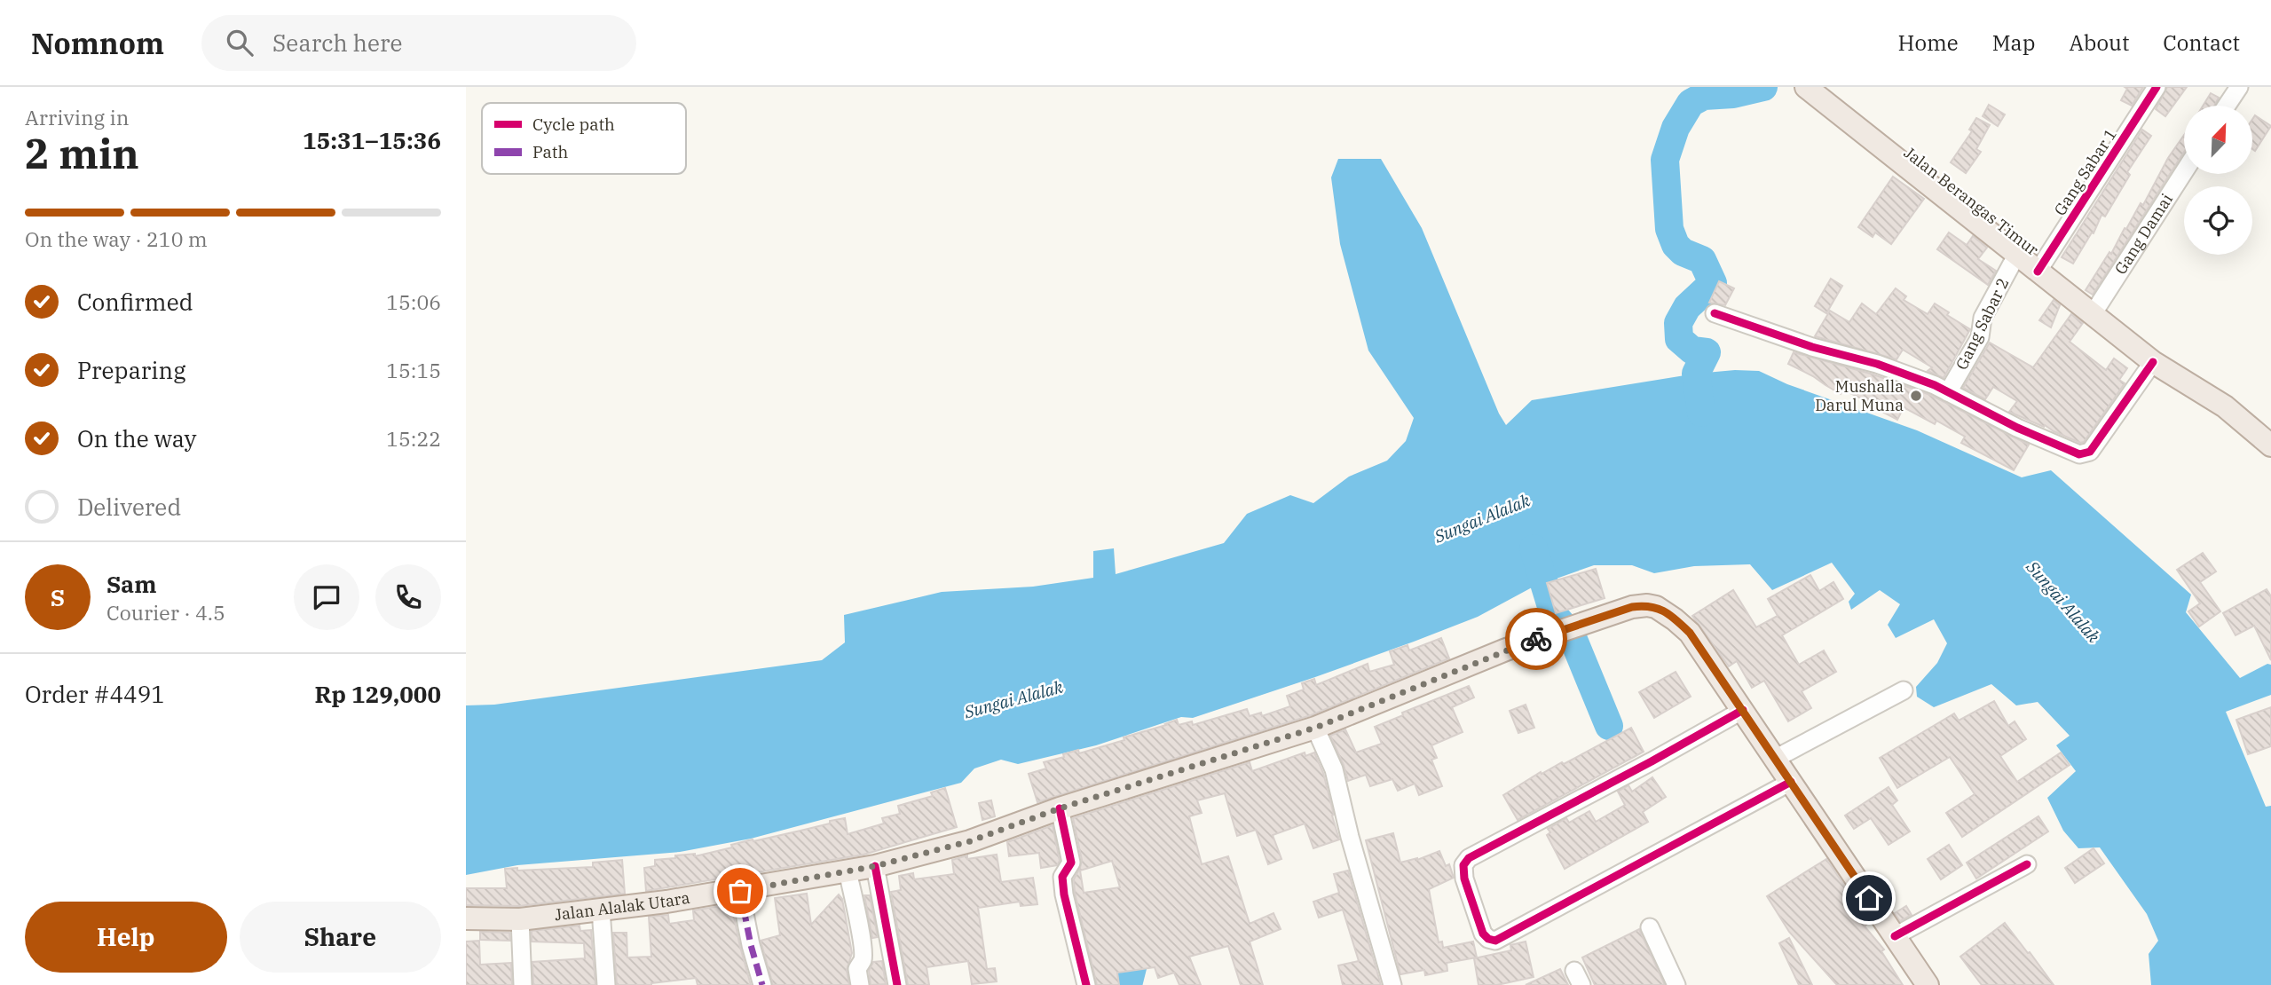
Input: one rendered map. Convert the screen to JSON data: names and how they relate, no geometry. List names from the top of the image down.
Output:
{
  "streets": {
    "main road": ["Jalan Berangas Timur", "Jalan Alalak Utara"],
    "street": ["Gang Sabar 1", "Gang Damai", "Gang Sabar 2"]
  },
  "crossings": [
    ["Gang Sabar 1", "Jalan Berangas Timur"],
    ["Jalan Berangas Timur", "Gang Damai"],
    ["Jalan Berangas Timur", "Gang Sabar 2"]
  ],
  "water": ["Sungai Alalak"],
  "places": ["Mushalla Darul Muna"],
  "legend": ["Cycle path", "Path"],
  "north": "top right",
  "page": {
    "header": "Nomnom",
    "search": "Search here",
    "nav": [
      "Home",
      "Map",
      "About",
      "Contact"
    ],
    "heading": ["2 min", "Arriving in", "15:31–15:36"],
    "panel": [
      "Sam",
      "Courier · 4.5",
      "Order #4491",
      "Rp 129,000"
    ],
    "bar": "On the way · 210 m",
    "list": [
      ["Confirmed", "15:06"],
      ["Preparing", "15:15"],
      ["On the way", "15:22"],
      "Delivered"
    ],
    "round": "S",
    "buttons": ["Help", "Share"]
  }
}
